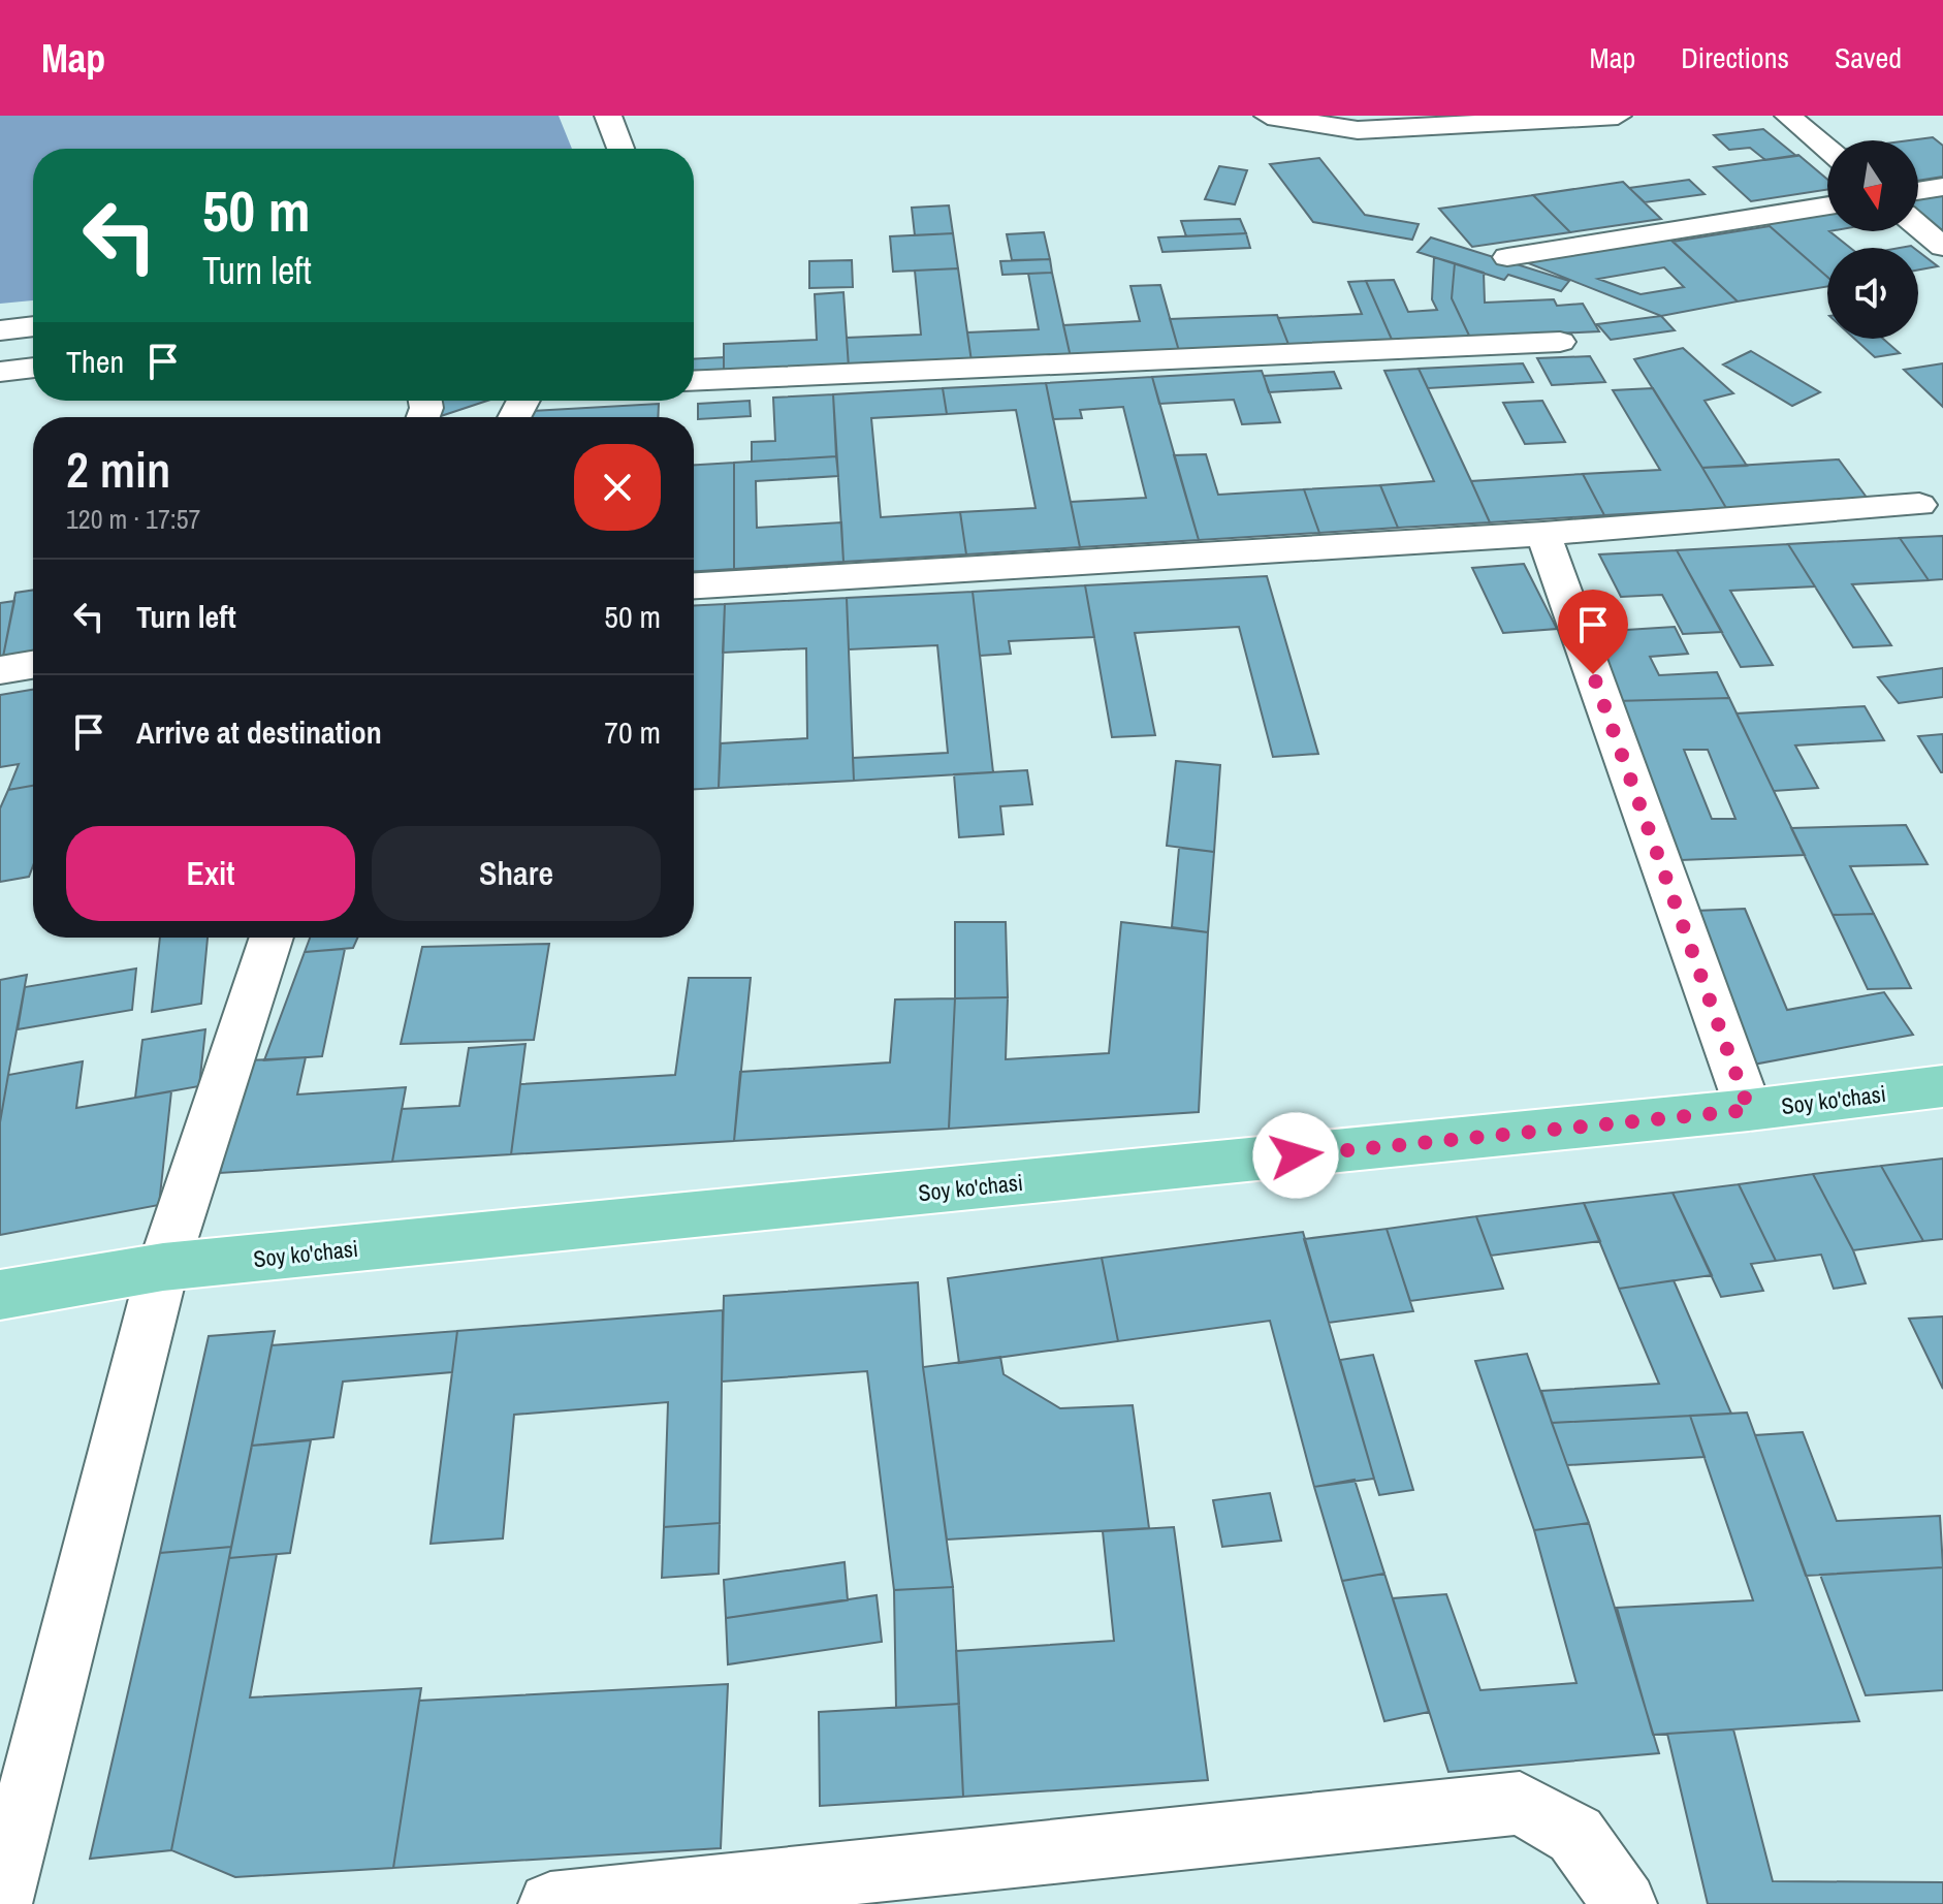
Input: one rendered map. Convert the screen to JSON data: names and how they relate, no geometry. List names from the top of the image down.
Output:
{
  "streets": {
    "main road": ["Soy ko'chasi"]
  },
  "north": "bottom",
  "page": {
    "header": "Map",
    "nav": ["Map", "Directions", "Saved"],
    "turn": ["50 m", "Turn left"],
    "then": "Then",
    "heading": ["2 min", "120 m · 17:57"],
    "list": [
      {
        "name": "Turn left",
        "value": "50 m"
      },
      {
        "name": "Arrive at destination",
        "value": "70 m"
      }
    ],
    "buttons": ["Exit", "Share"]
  }
}
